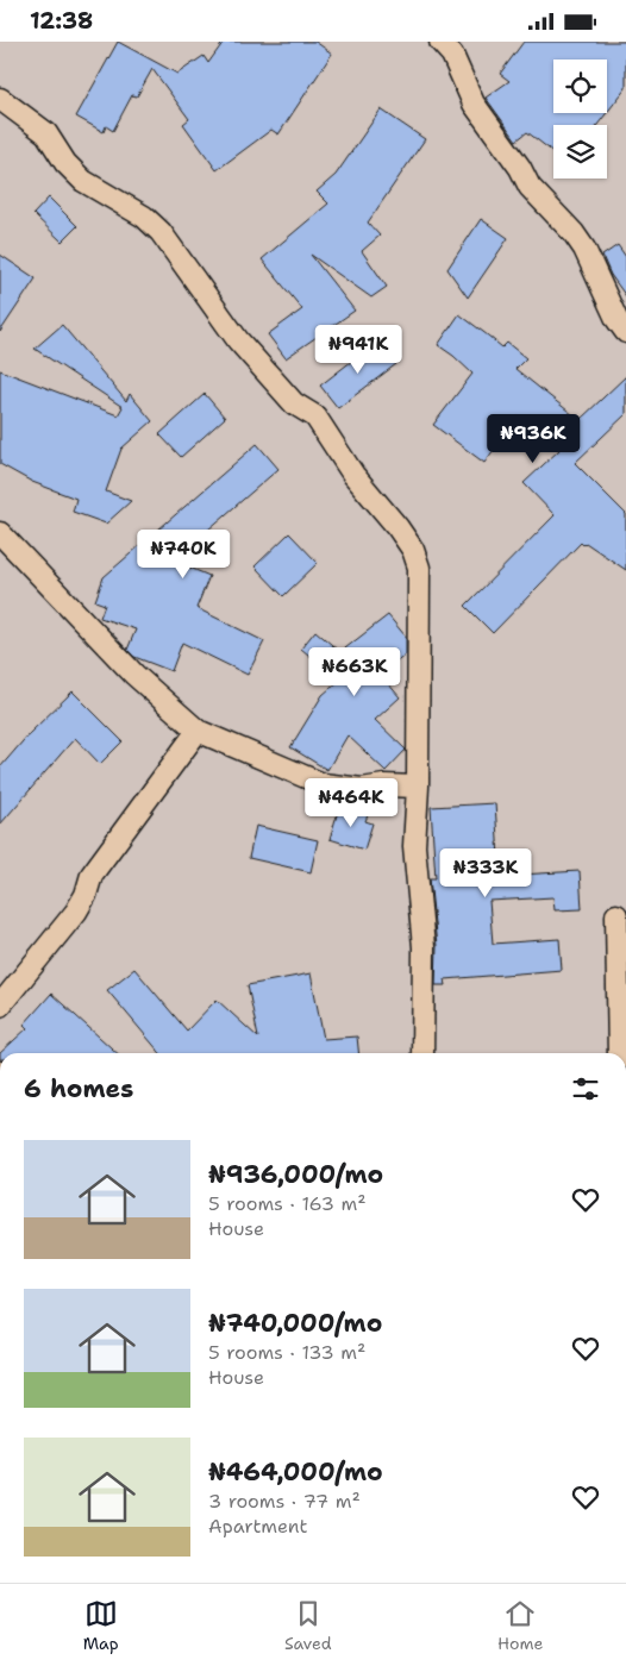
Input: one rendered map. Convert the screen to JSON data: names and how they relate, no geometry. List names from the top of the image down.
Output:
{
  "page": {
    "status": "12:38",
    "price": [
      "₦941K",
      "₦936K",
      "₦740K",
      "₦663K",
      "₦464K",
      "₦333K"
    ],
    "heading": "6 homes",
    "list": [
      {
        "name": "₦936,000/mo",
        "note": "5 rooms · 163 m² · House"
      },
      {
        "name": "₦740,000/mo",
        "note": "5 rooms · 133 m² · House"
      },
      {
        "name": "₦464,000/mo",
        "note": "3 rooms · 77 m² · Apartment"
      }
    ],
    "tabs": ["Map", "Saved", "Home"]
  }
}
